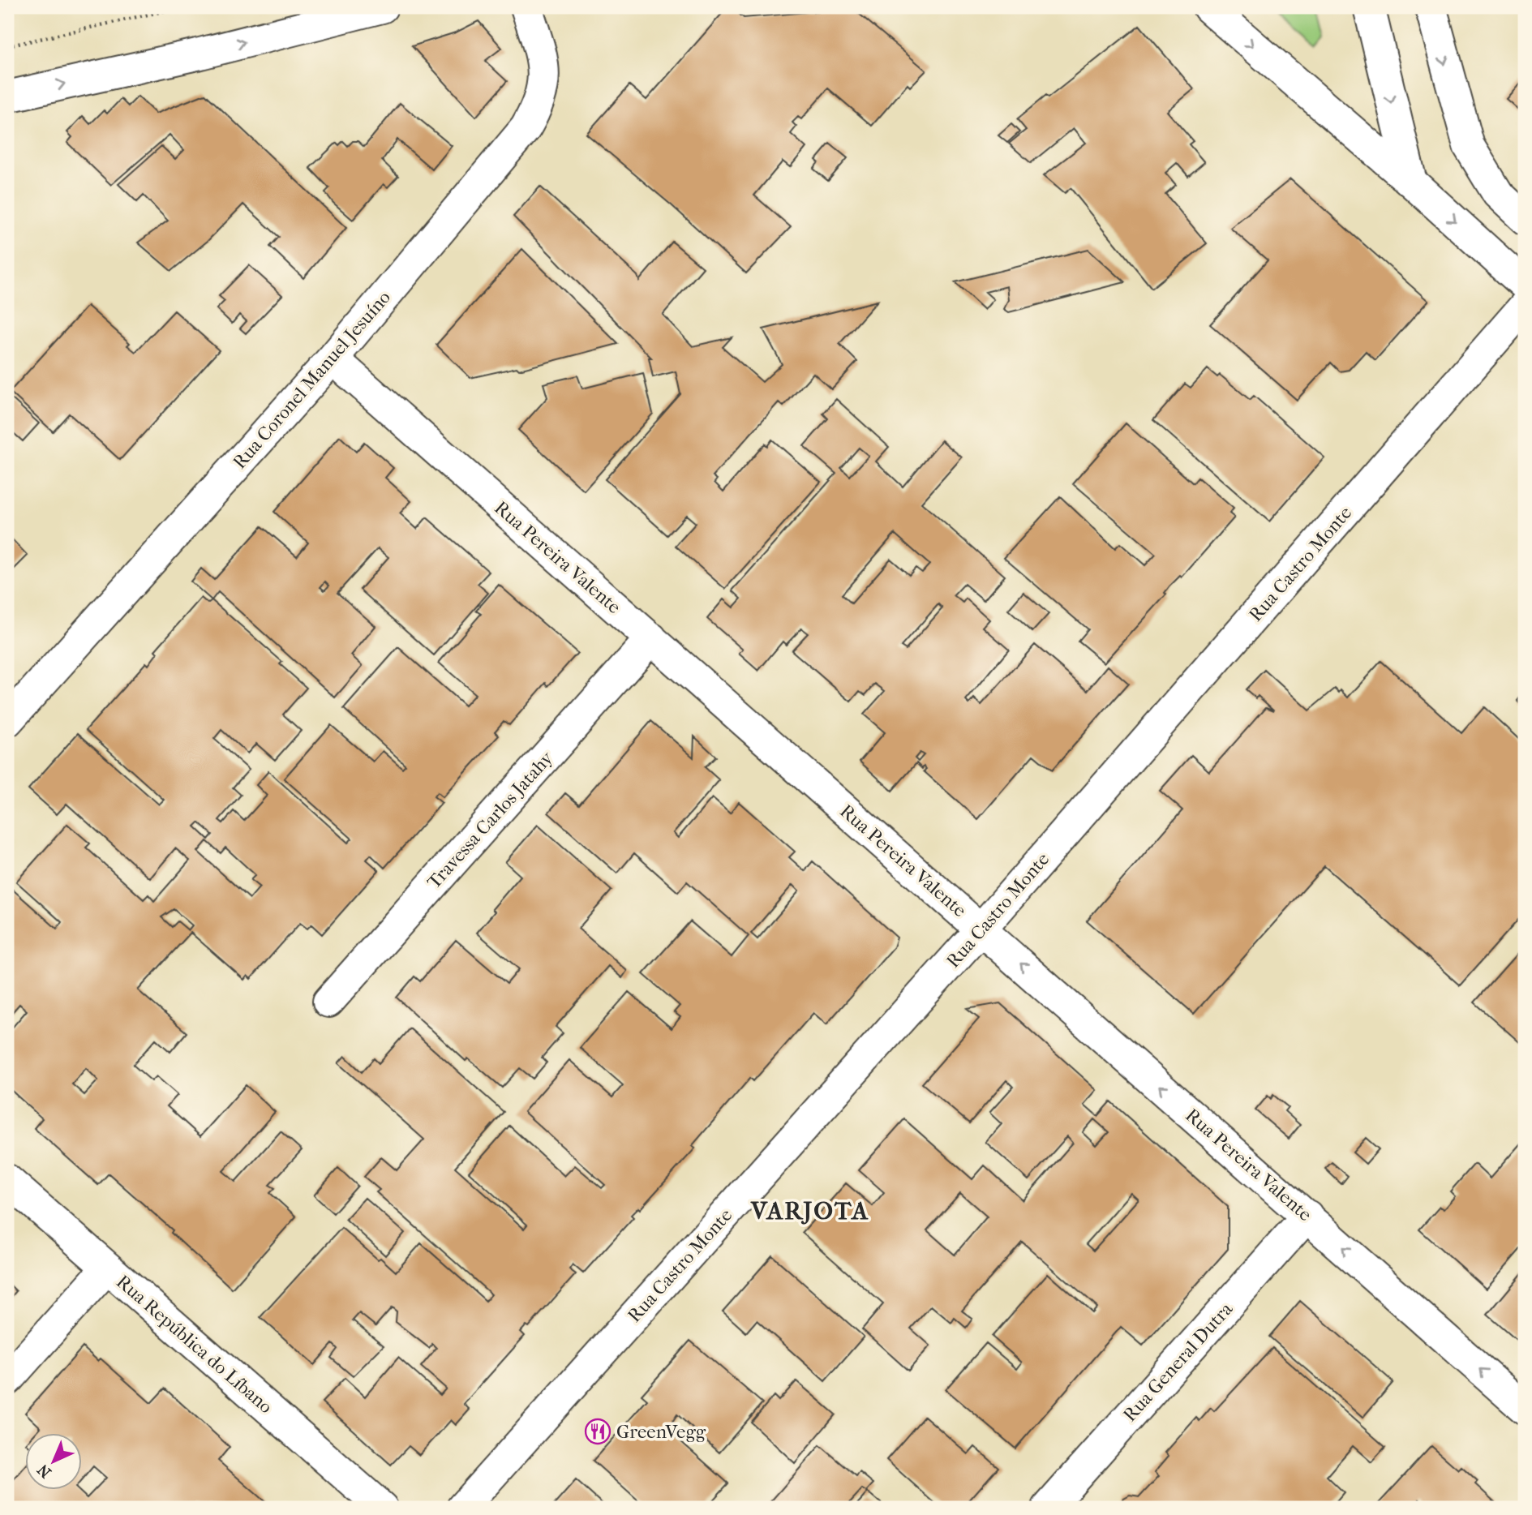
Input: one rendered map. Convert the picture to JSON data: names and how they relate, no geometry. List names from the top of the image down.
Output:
{
  "streets": {
    "main road": [
      "Rua Coronel Manuel Jesuíno",
      "Rua Pereira Valente",
      "Rua Castro Monte",
      "Travessa Carlos Jatahy",
      "Rua República do Líbano",
      "Rua General Dutra"
    ]
  },
  "crossings": [
    ["Rua Coronel Manuel Jesuíno", "Rua Pereira Valente"],
    ["Rua Pereira Valente", "Rua Castro Monte"],
    ["Rua Pereira Valente", "Travessa Carlos Jatahy"],
    ["Rua Pereira Valente", "Rua General Dutra"]
  ],
  "one_way": ["Rua Pereira Valente"],
  "districts": ["VARJOTA"],
  "places": {
    "restaurant": ["GreenVegg"]
  },
  "north": "bottom left"
}
